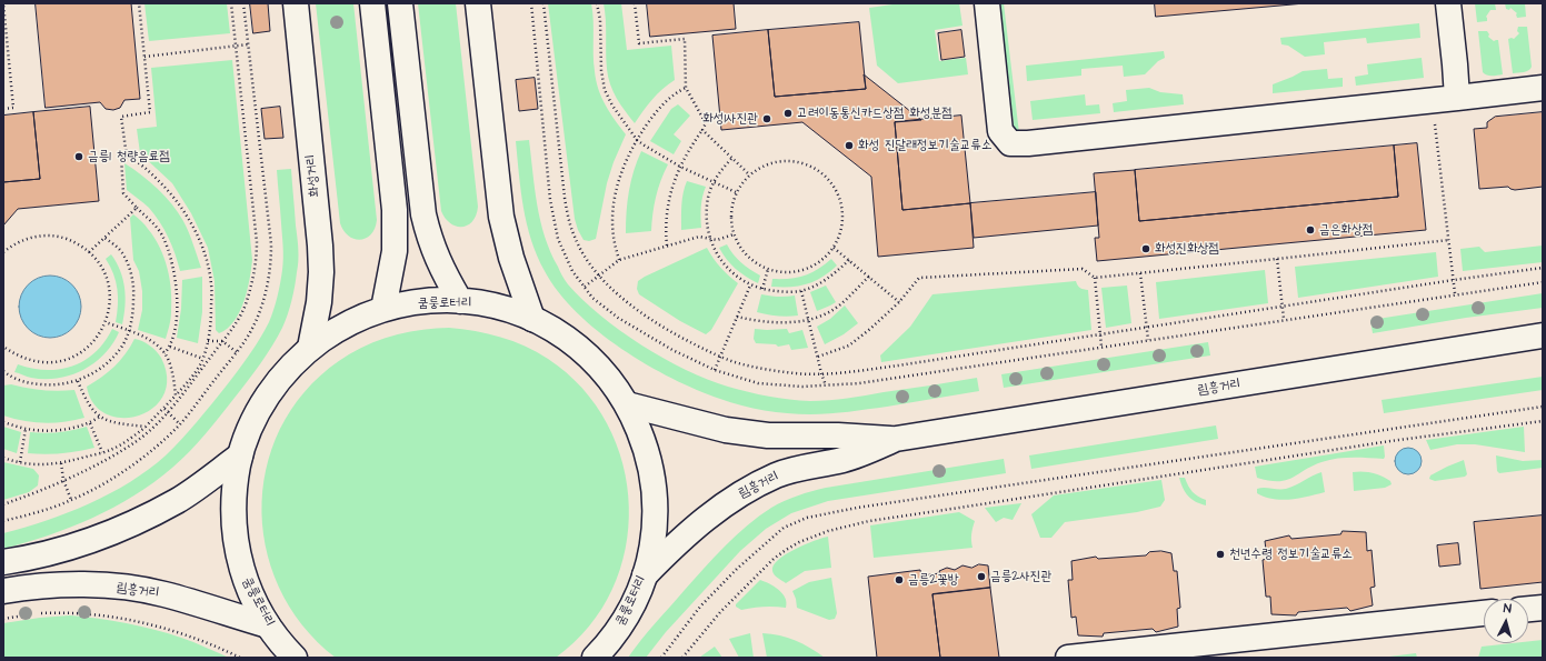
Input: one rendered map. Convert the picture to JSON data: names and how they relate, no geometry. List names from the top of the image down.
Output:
{
  "streets": {
    "main road": ["화성거리", "쿰룽로터리", "림흥거리"]
  },
  "crossings": [
    ["화성거리", "쿰룽로터리"],
    ["쿰룽로터리", "림흥거리"]
  ],
  "places": [
    "고려이동통신카드상점 화성분점",
    "화성1사진관",
    "화성 진달래정보기술교류소",
    "금릉1 청량음료점",
    "금은화상점",
    "화성진화상점",
    "천년수령 정보기술교류소",
    "금릉2사진관",
    "금릉2꽃방"
  ],
  "north": "top"
}
